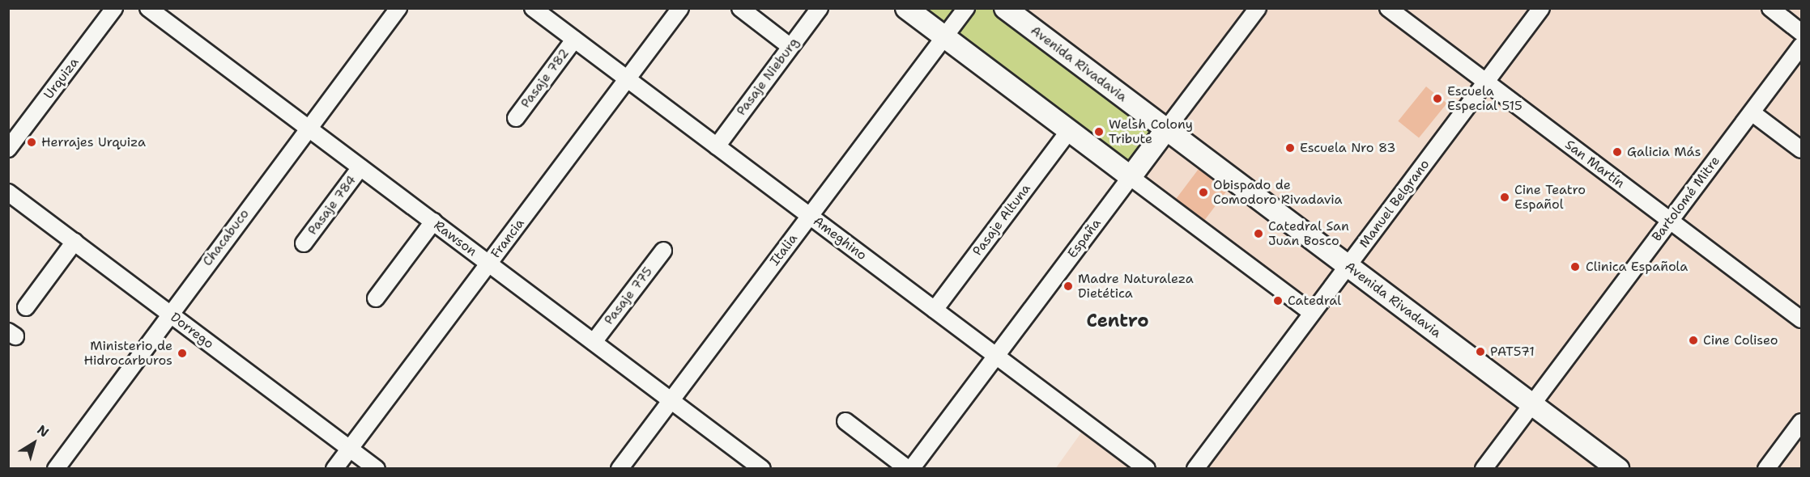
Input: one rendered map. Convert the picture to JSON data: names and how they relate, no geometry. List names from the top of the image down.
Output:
{
  "streets": {
    "main road": ["Avenida Rivadavia", "España"],
    "street": [
      "Pasaje Nieburg",
      "Urquiza",
      "Pasaje 782",
      "San Martín",
      "Bartolomé Mitre",
      "Manuel Belgrano",
      "Pasaje 784",
      "Pasaje Altuna",
      "Chacabuco",
      "Rawson",
      "Francia",
      "Ameghino",
      "Italia",
      "Pasaje 775",
      "Dorrego"
    ]
  },
  "crossings": [
    ["Avenida Rivadavia", "Bartolomé Mitre"],
    ["Avenida Rivadavia", "Manuel Belgrano"],
    ["Avenida Rivadavia", "España"],
    ["Pasaje Nieburg", "Ameghino"],
    ["Pasaje 782", "Ameghino"],
    ["San Martín", "Bartolomé Mitre"],
    ["San Martín", "Manuel Belgrano"],
    ["Pasaje 784", "Rawson"],
    ["Pasaje Altuna", "Ameghino"],
    ["Chacabuco", "Rawson"],
    ["Chacabuco", "Dorrego"],
    ["Rawson", "Francia"],
    ["Rawson", "Italia"],
    ["Rawson", "Pasaje 775"],
    ["Francia", "Ameghino"],
    ["Francia", "Dorrego"],
    ["Ameghino", "España"],
    ["Ameghino", "Italia"]
  ],
  "districts": ["Centro"],
  "places": [
    "Escuela Especial 515",
    "Welsh Colony Tribute",
    "Herrajes Urquiza",
    "Escuela Nro 83",
    "Galicia Más",
    "Obispado de Comodoro Rivadavia",
    "Cine Teatro Español",
    "Catedral San Juan Bosco",
    "Clinica Española",
    "Madre Naturaleza Dietética",
    "Catedral",
    "Cine Coliseo",
    "PAT571",
    "Ministerio de Hidrocarburos"
  ],
  "north": "top right"
}
